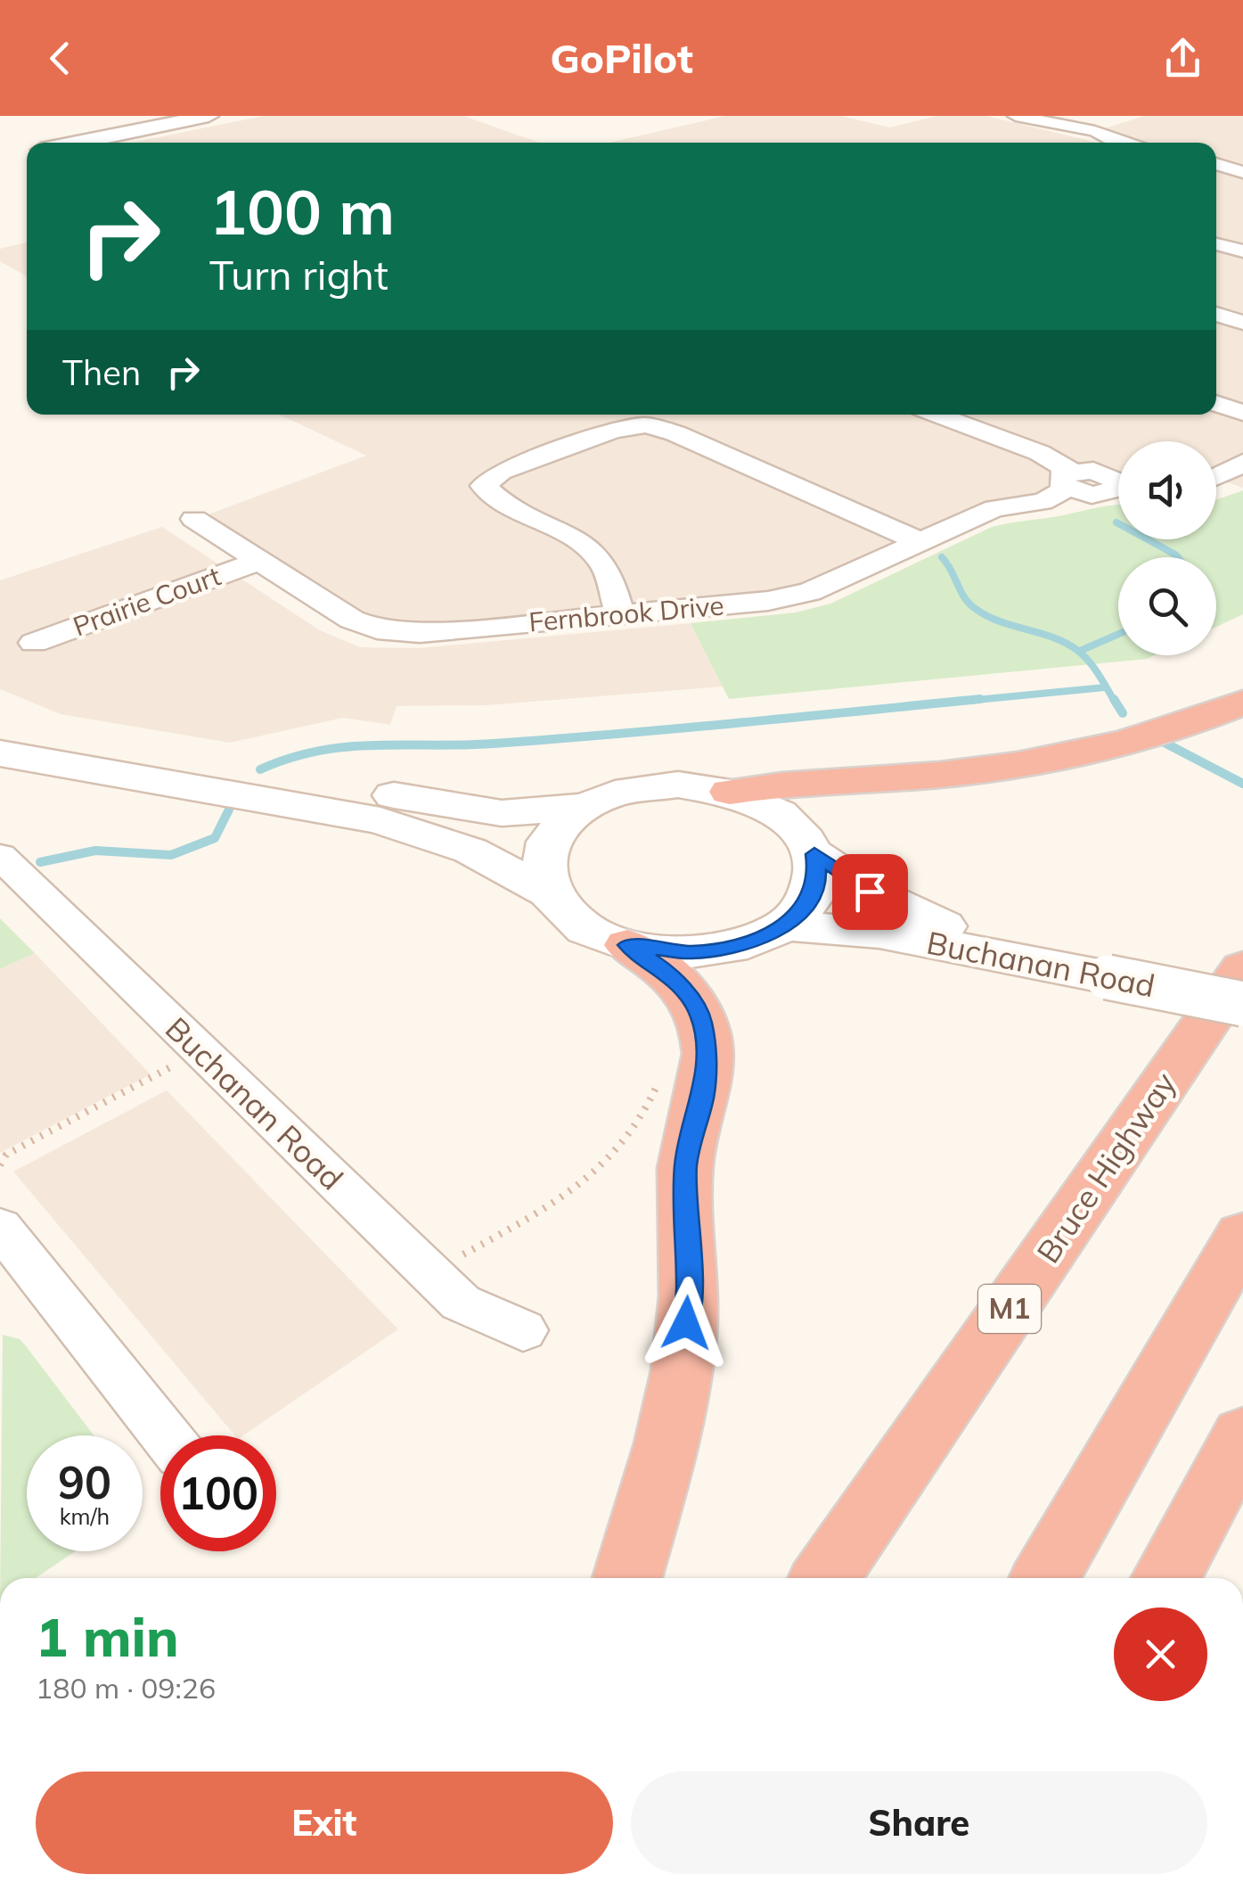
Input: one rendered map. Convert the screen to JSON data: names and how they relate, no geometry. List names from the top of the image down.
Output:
{
  "streets": {
    "highway": ["Bruce Highway", "M1"],
    "main road": ["Buchanan Road"],
    "street": ["Prairie Court", "Fernbrook Drive"]
  },
  "crossings": [
    ["Prairie Court", "Fernbrook Drive"]
  ],
  "page": {
    "header": "GoPilot",
    "turn": ["100 m", "Turn right"],
    "then": "Then",
    "speed": "90 km/h",
    "limit": "100",
    "heading": ["1 min", "180 m · 09:26"],
    "buttons": ["Exit", "Share"]
  }
}
